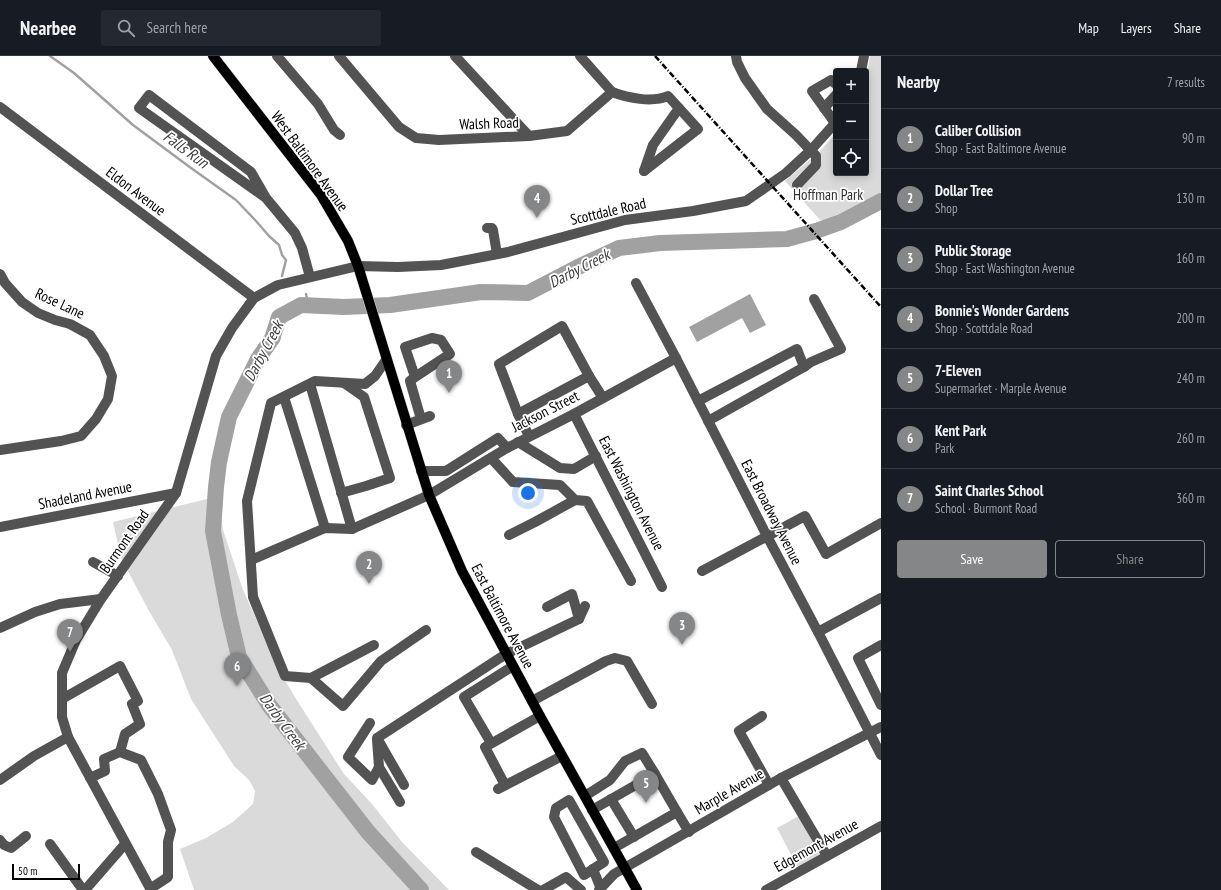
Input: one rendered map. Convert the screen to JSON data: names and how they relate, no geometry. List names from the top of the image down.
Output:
{
  "streets": {
    "main road": ["West Baltimore Avenue", "East Baltimore Avenue"],
    "street": [
      "Walsh Road",
      "Eldon Avenue",
      "Scottdale Road",
      "Rose Lane",
      "Jackson Street",
      "East Washington Avenue",
      "Shadeland Avenue",
      "East Broadway Avenue",
      "Burmont Road",
      "Marple Avenue",
      "Edgemont Avenue"
    ]
  },
  "crossings": [
    ["West Baltimore Avenue", "Scottdale Road"],
    ["West Baltimore Avenue", "Burmont Road"],
    ["West Baltimore Avenue", "East Baltimore Avenue"],
    ["Eldon Avenue", "Burmont Road"],
    ["Scottdale Road", "Burmont Road"],
    ["Jackson Street", "East Washington Avenue"],
    ["Jackson Street", "East Broadway Avenue"],
    ["Jackson Street", "East Baltimore Avenue"],
    ["Shadeland Avenue", "Burmont Road"],
    ["East Broadway Avenue", "Marple Avenue"],
    ["East Baltimore Avenue", "Marple Avenue"]
  ],
  "water": ["Falls Run", "Darby Creek"],
  "parks": ["Hoffman Park"],
  "scale_bar": "50 m",
  "page": {
    "header": "Nearbee",
    "search": "Search here",
    "nav": ["Map", "Layers", "Share"],
    "heading": ["Nearby", "7 results"],
    "map_buttons": ["+", "−"],
    "list": [
      {
        "mark": "1",
        "name": "Caliber Collision",
        "note": "Shop · East Baltimore Avenue",
        "value": "90 m"
      },
      {
        "mark": "2",
        "name": "Dollar Tree",
        "note": "Shop",
        "value": "130 m"
      },
      {
        "mark": "3",
        "name": "Public Storage",
        "note": "Shop · East Washington Avenue",
        "value": "160 m"
      },
      {
        "mark": "4",
        "name": "Bonnie's Wonder Gardens",
        "note": "Shop · Scottdale Road",
        "value": "200 m"
      },
      {
        "mark": "5",
        "name": "7-Eleven",
        "note": "Supermarket · Marple Avenue",
        "value": "240 m"
      },
      {
        "mark": "6",
        "name": "Kent Park",
        "note": "Park",
        "value": "260 m"
      },
      {
        "mark": "7",
        "name": "Saint Charles School",
        "note": "School · Burmont Road",
        "value": "360 m"
      }
    ],
    "pins": [
      "4",
      "1",
      "2",
      "3",
      "7",
      "6",
      "5"
    ],
    "buttons": ["Save", "Share"],
    "scale": "50 m"
  }
}
